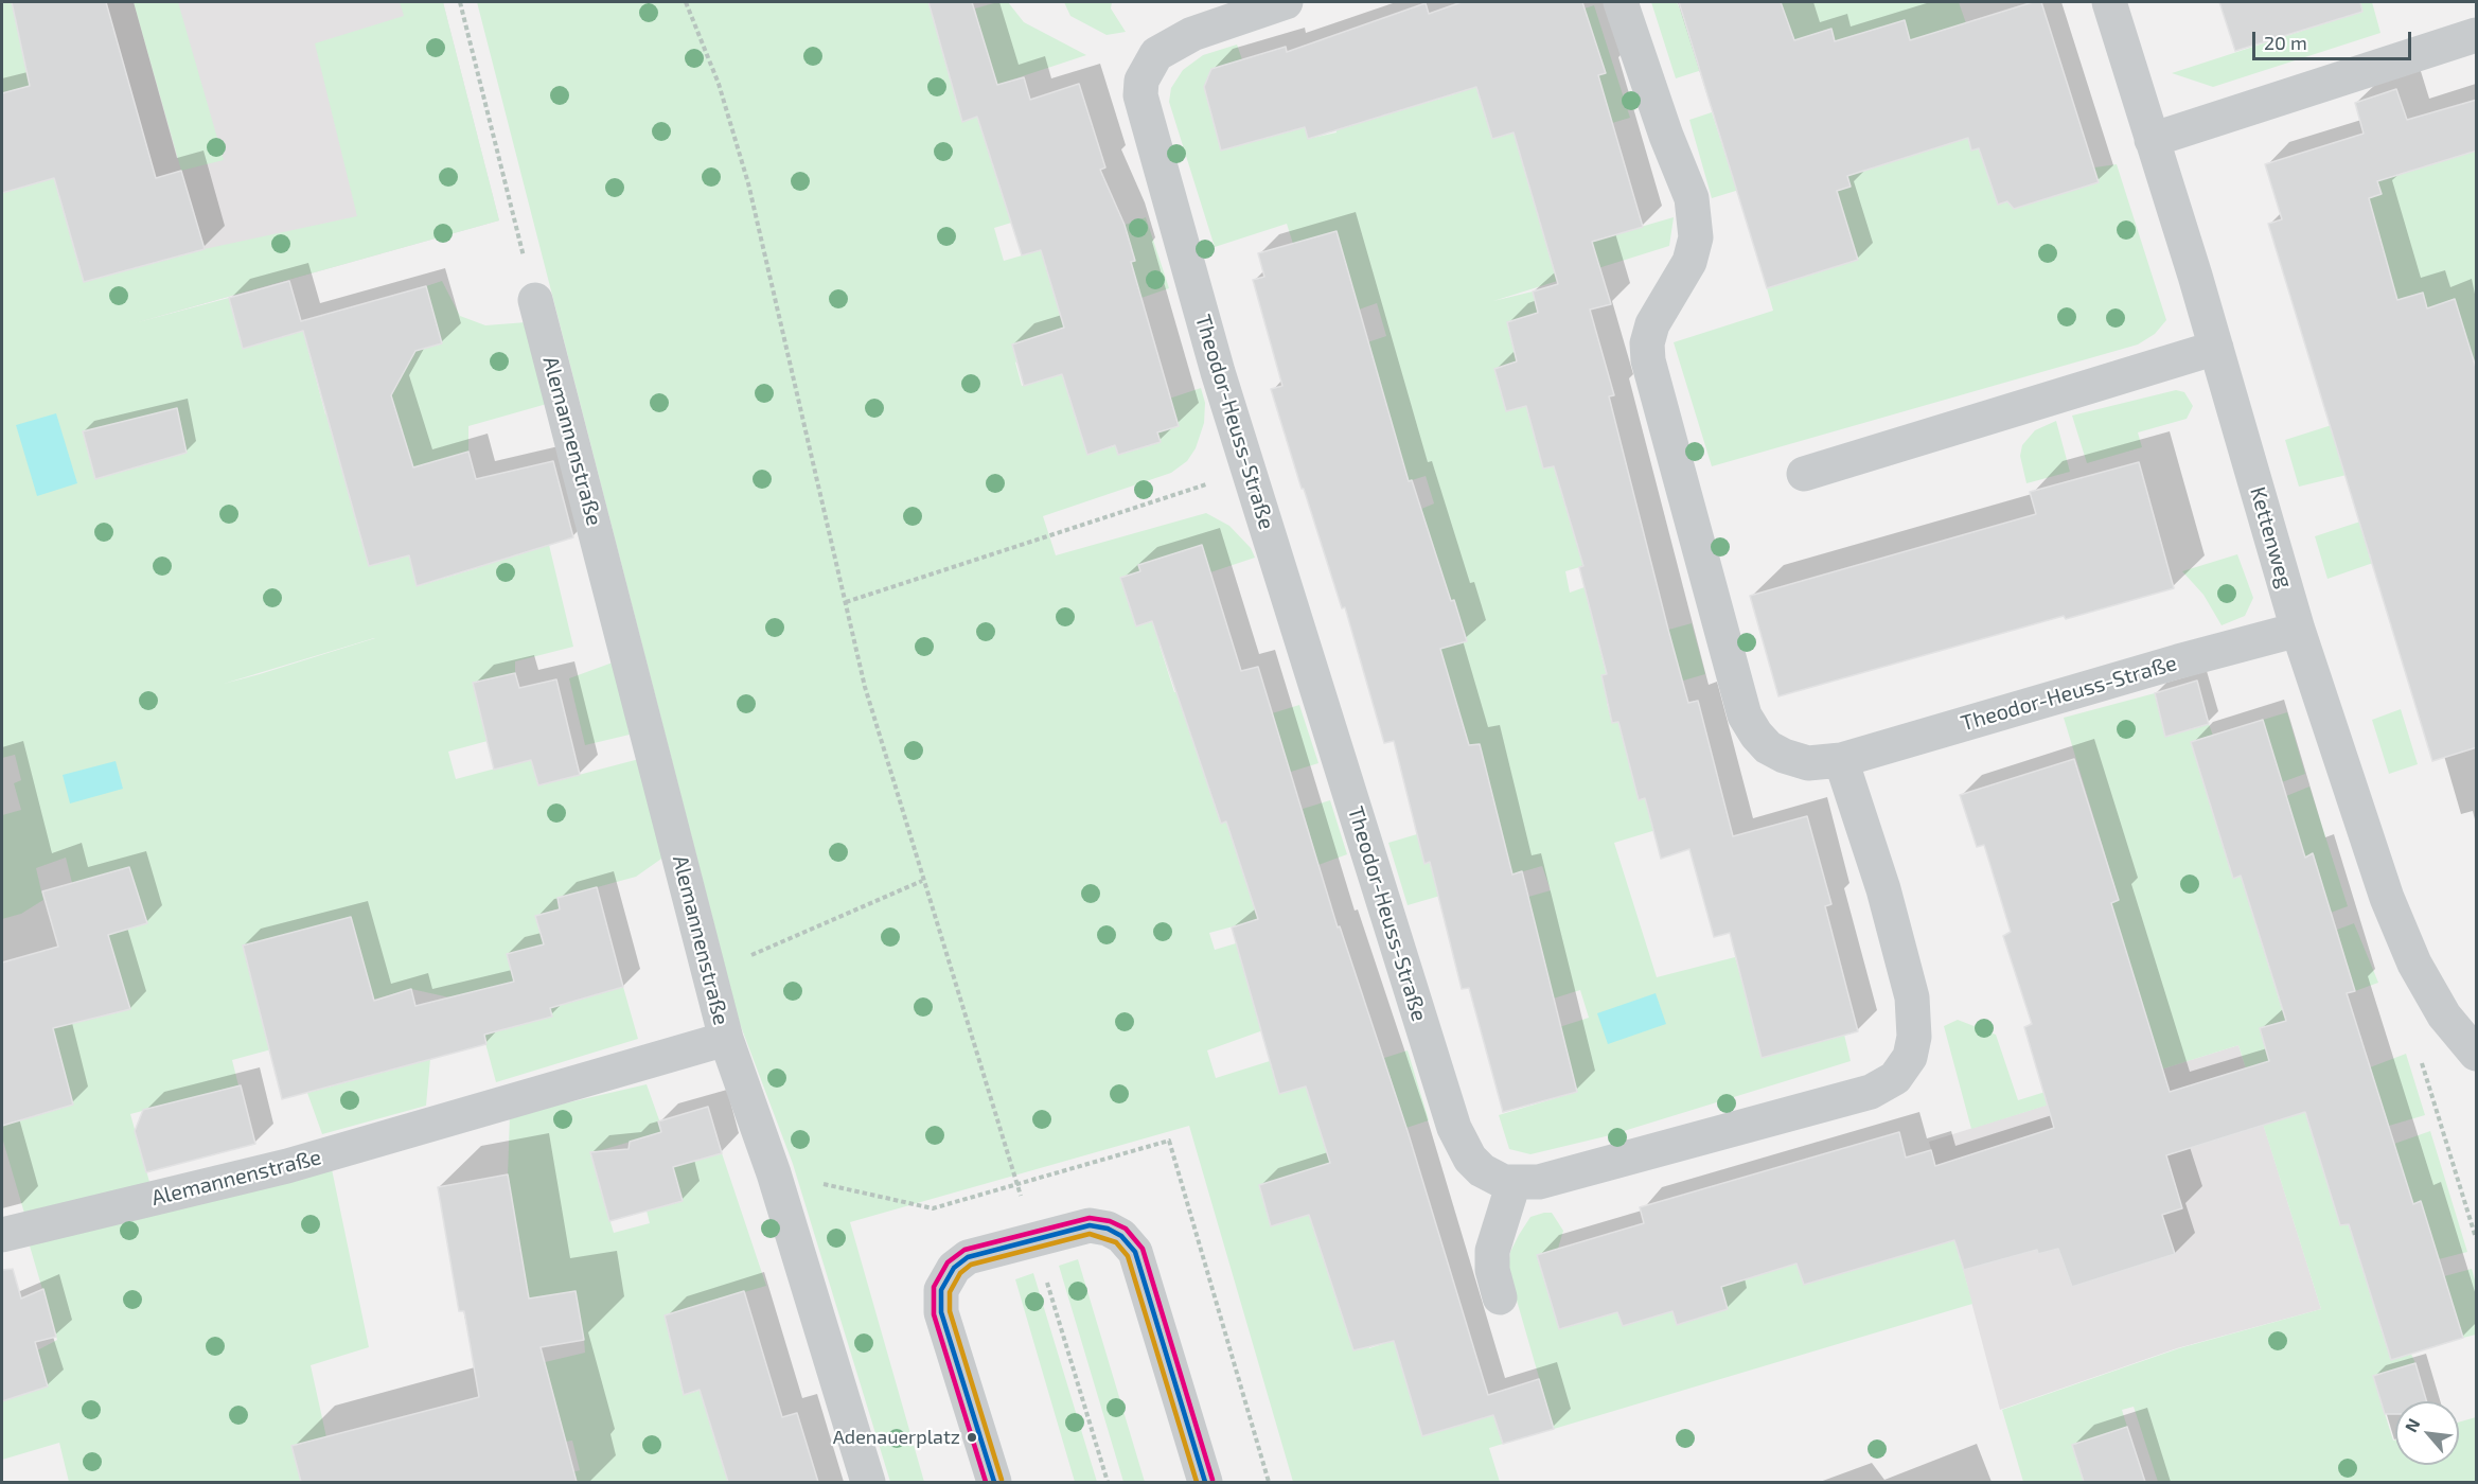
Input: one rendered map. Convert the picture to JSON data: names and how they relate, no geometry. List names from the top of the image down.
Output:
{
  "streets": {
    "street": ["Theodor-Heuss-Straße", "Alemannenstraße", "Kettenweg"]
  },
  "crossings": [
    ["Theodor-Heuss-Straße", "Kettenweg"]
  ],
  "places": ["Adenauerplatz"],
  "scale_bar": "20 m",
  "north": "top left"
}
